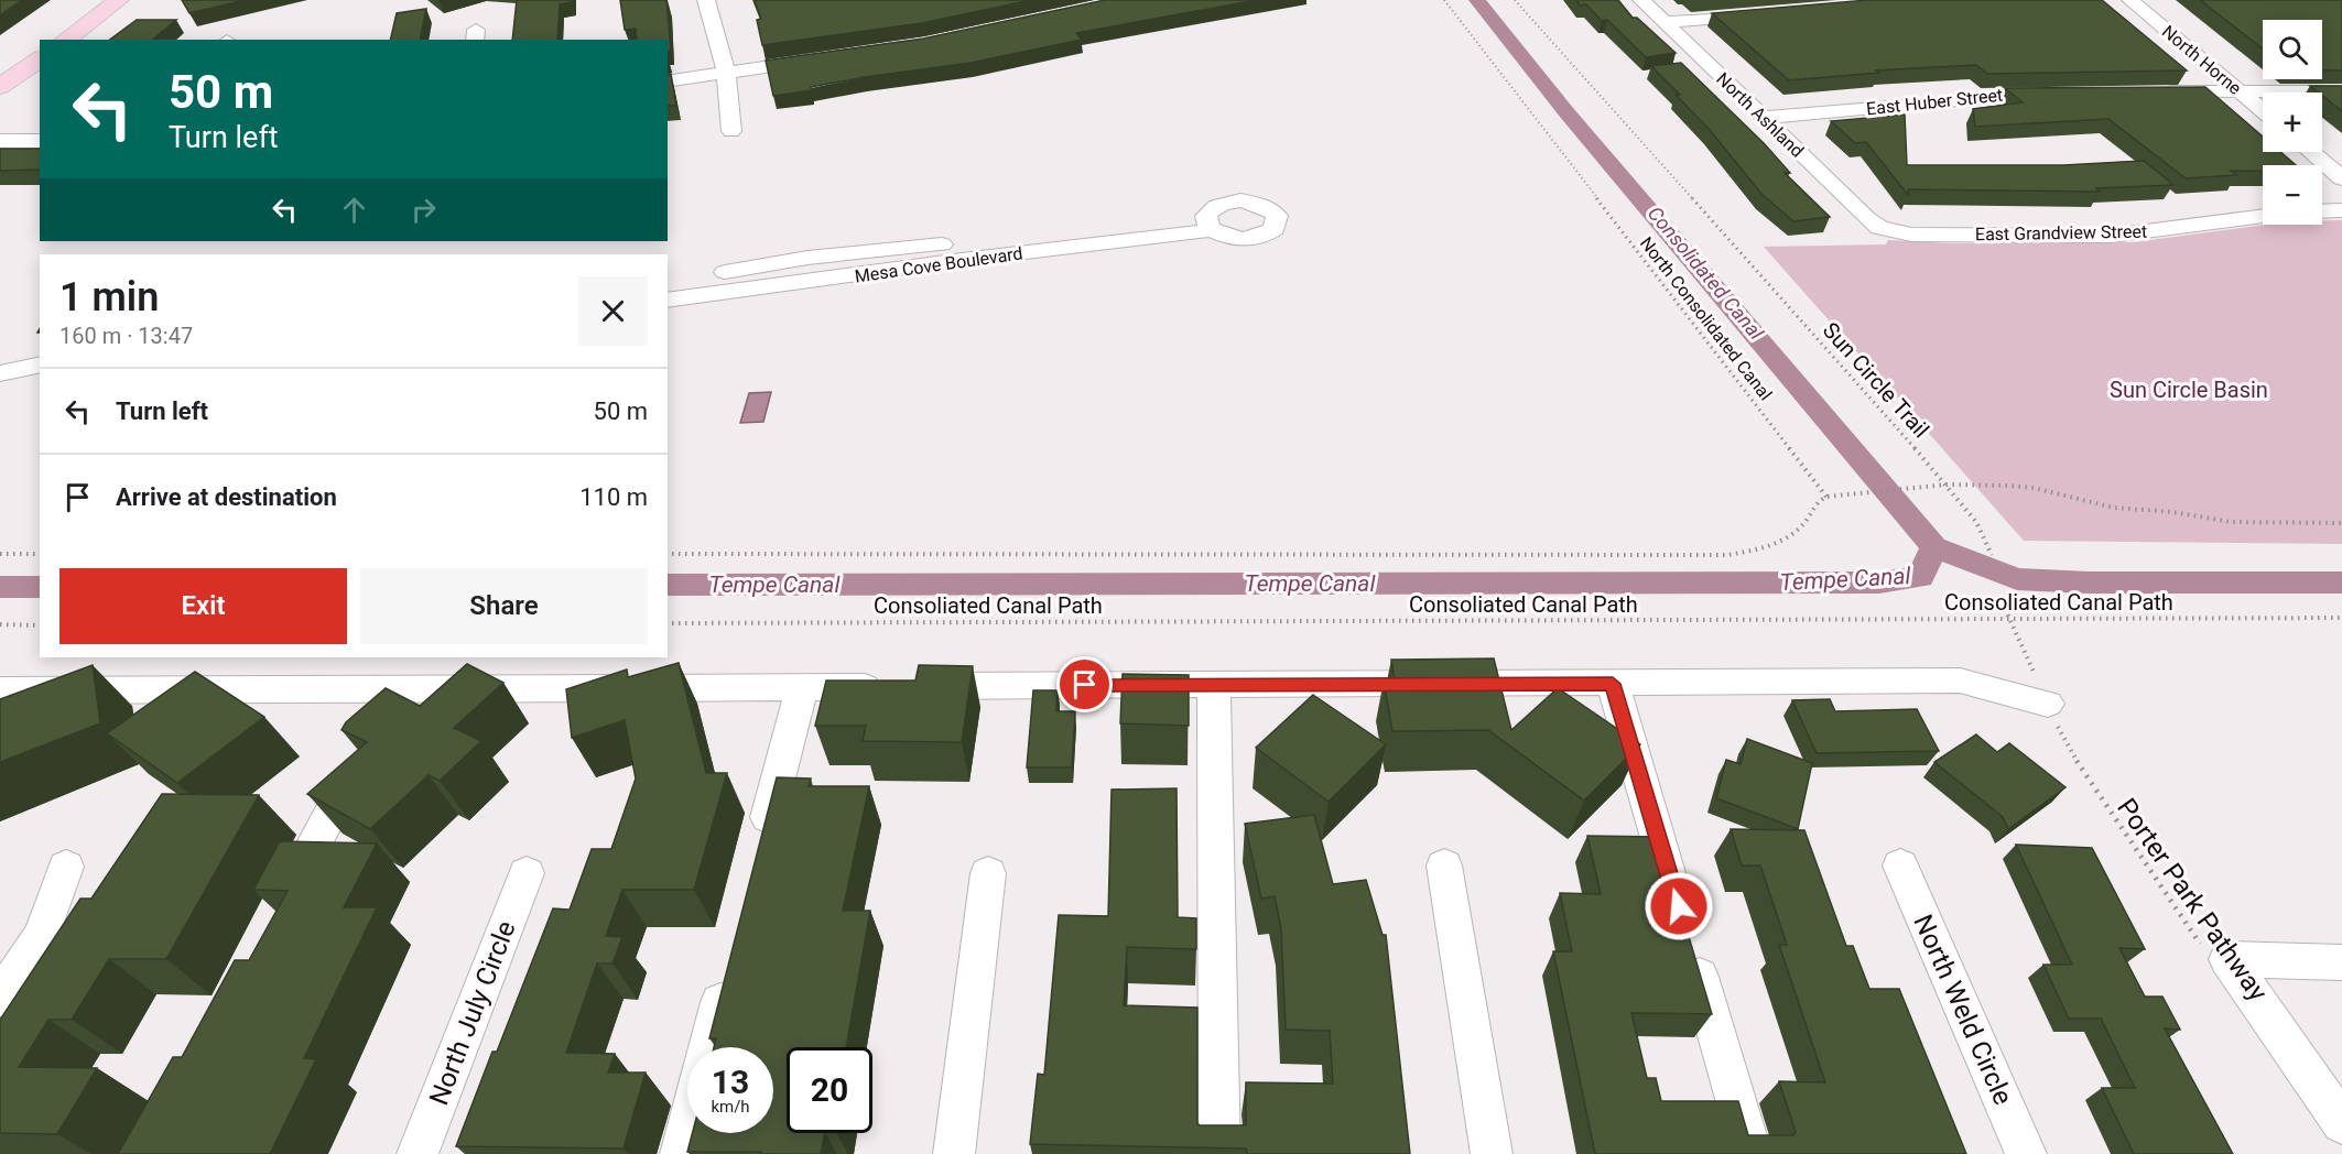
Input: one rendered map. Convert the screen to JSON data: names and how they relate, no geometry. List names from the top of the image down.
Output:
{
  "streets": {
    "street": [
      "North Horne",
      "East Huber Street",
      "North Ashland",
      "East Grandview Street",
      "Mesa Cove Boulevard",
      "North Weld Circle",
      "North July Circle"
    ],
    "path": [
      "North Consolidated Canal",
      "Sun Circle Trail",
      "Consoliated Canal Path",
      "Porter Park Pathway"
    ]
  },
  "crossings": [
    ["East Huber Street", "North Ashland"],
    ["North Ashland", "East Grandview Street"],
    ["Consoliated Canal Path", "Porter Park Pathway"]
  ],
  "water": ["Consolidated Canal", "Tempe Canal"],
  "parks": ["Sun Circle Basin"],
  "page": {
    "map_buttons": ["+", "−"],
    "turn": ["50 m", "Turn left"],
    "heading": ["1 min", "160 m · 13:47"],
    "list": [
      {
        "name": "Turn left",
        "value": "50 m"
      },
      {
        "name": "Arrive at destination",
        "value": "110 m"
      }
    ],
    "buttons": ["Exit", "Share"],
    "speed": "13 km/h",
    "limit": "20"
  }
}
